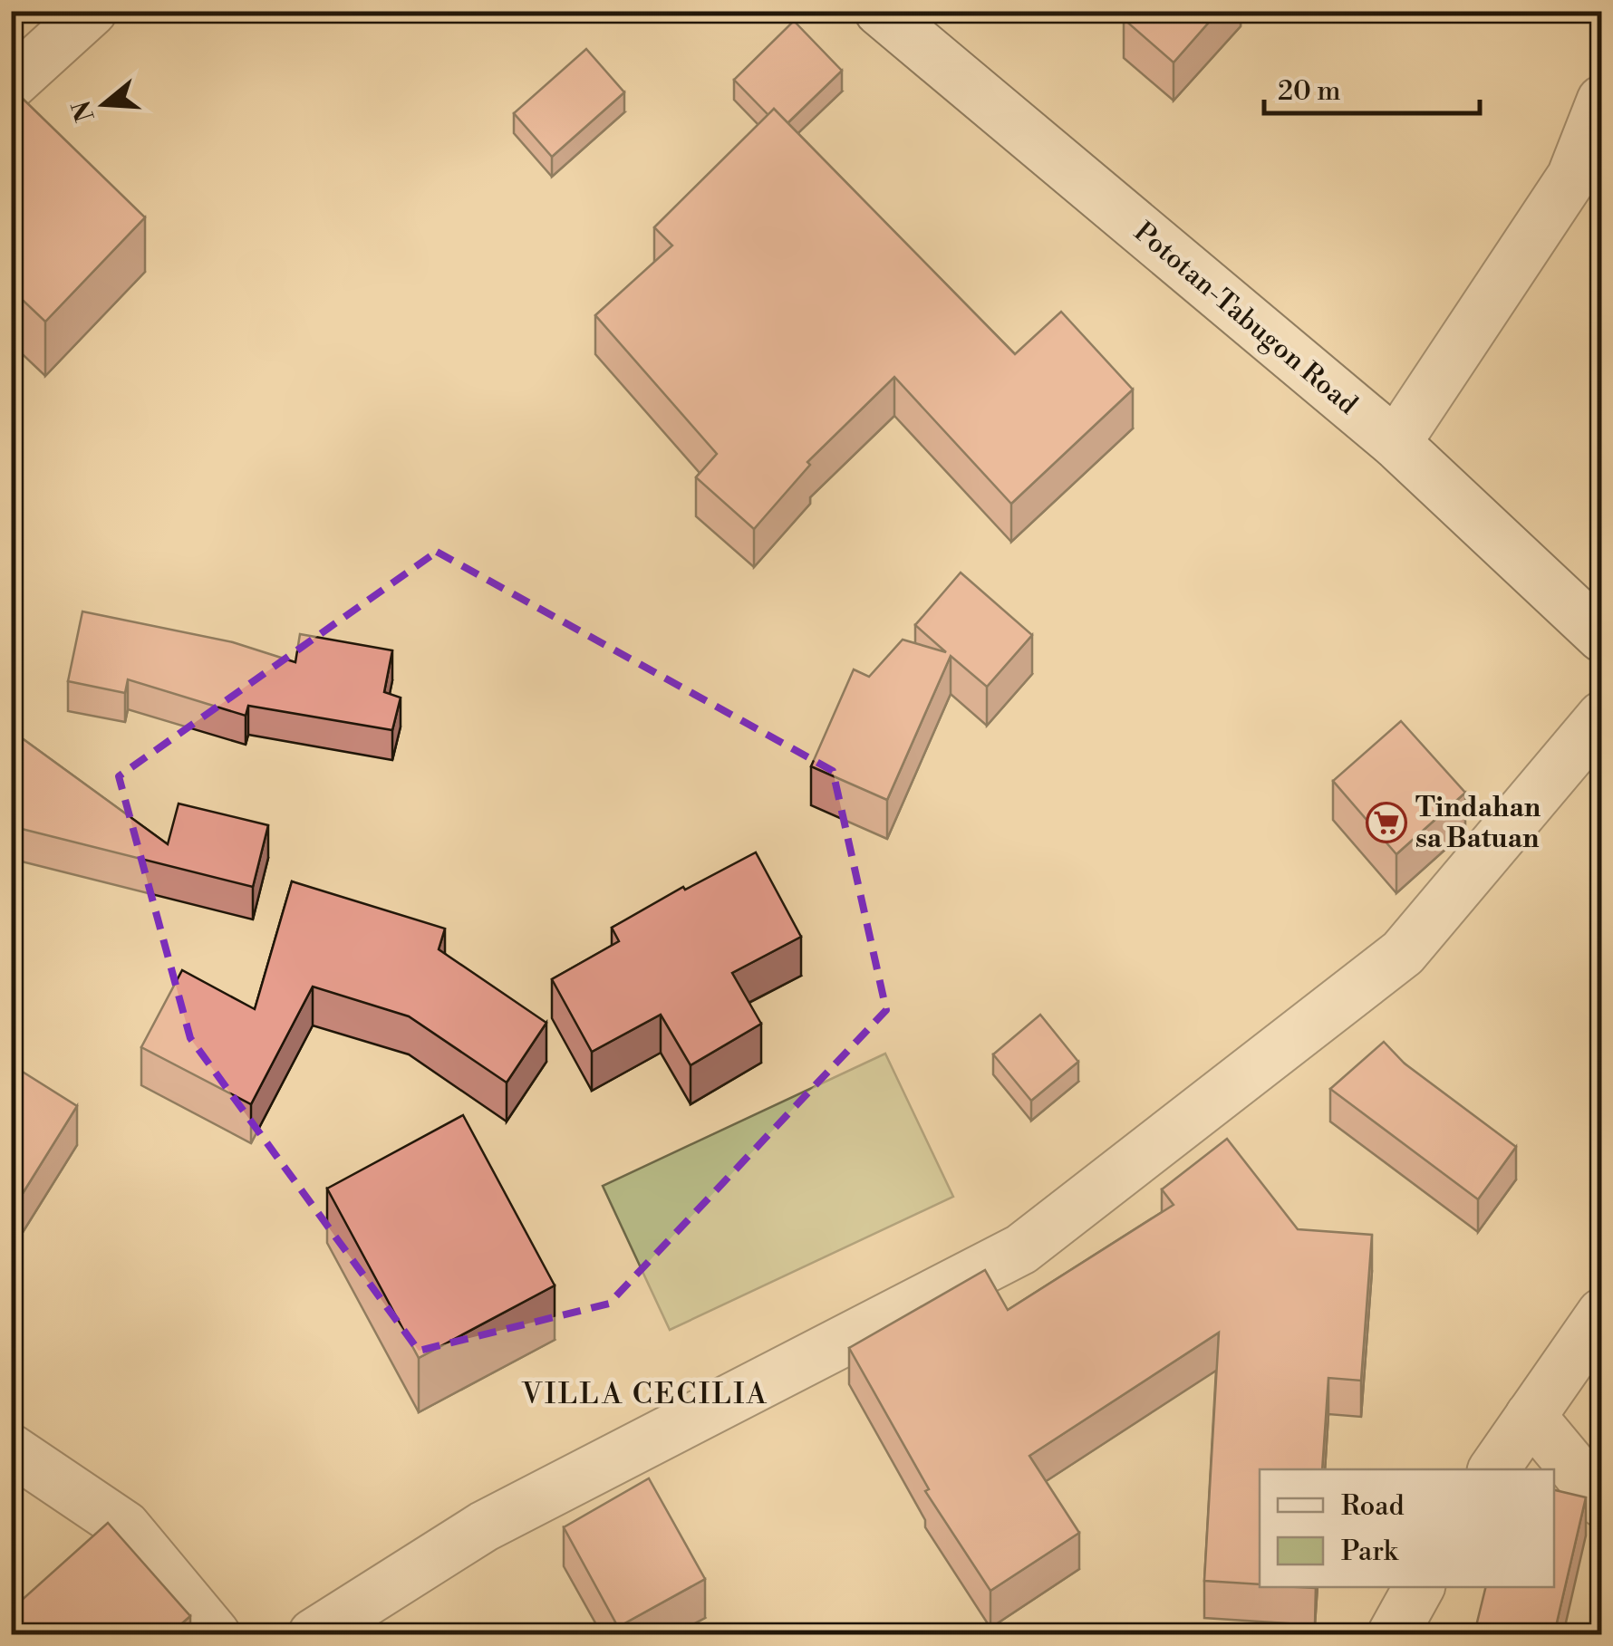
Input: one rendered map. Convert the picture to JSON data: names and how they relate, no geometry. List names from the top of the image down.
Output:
{
  "streets": {
    "street": ["Pototan-Tabugon Road"]
  },
  "districts": ["VILLA CECILIA"],
  "places": {
    "supermarket": ["Tindahan sa Batuan"]
  },
  "legend": ["Road", "Park"],
  "scale_bar": "20 m",
  "north": "left"
}
